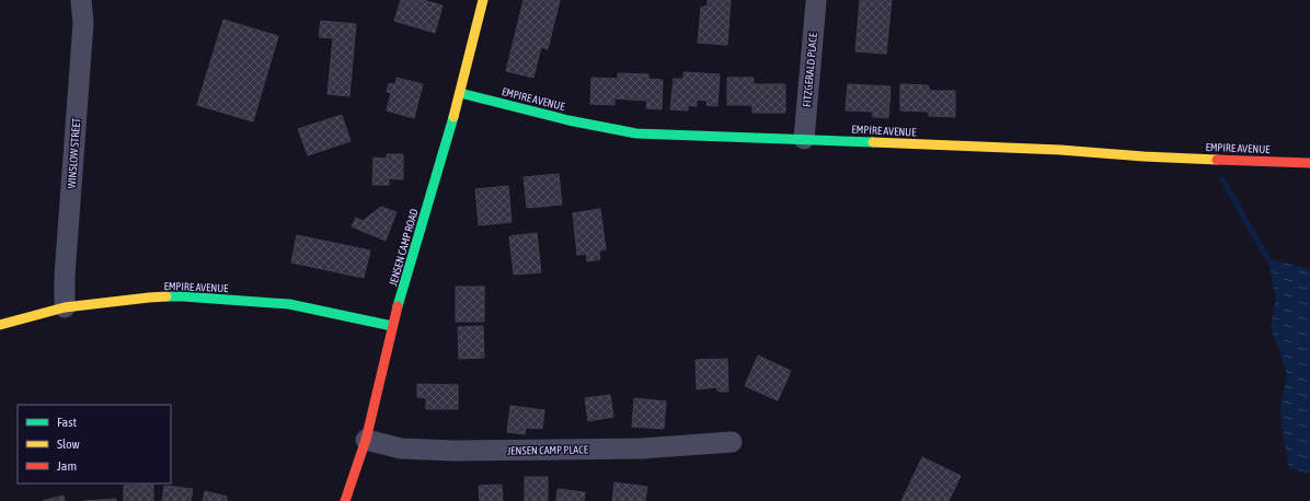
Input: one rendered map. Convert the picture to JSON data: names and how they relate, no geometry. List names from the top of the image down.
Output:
{
  "streets": {
    "street": [
      "FITZGERALD PLACE",
      "EMPIRE AVENUE",
      "WINSLOW STREET",
      "JENSEN CAMP ROAD",
      "JENSEN CAMP PLACE"
    ]
  },
  "crossings": [
    ["FITZGERALD PLACE", "EMPIRE AVENUE"],
    ["EMPIRE AVENUE", "WINSLOW STREET"],
    ["EMPIRE AVENUE", "JENSEN CAMP ROAD"],
    ["JENSEN CAMP ROAD", "JENSEN CAMP PLACE"]
  ],
  "legend": ["Fast", "Slow", "Jam"]
}
